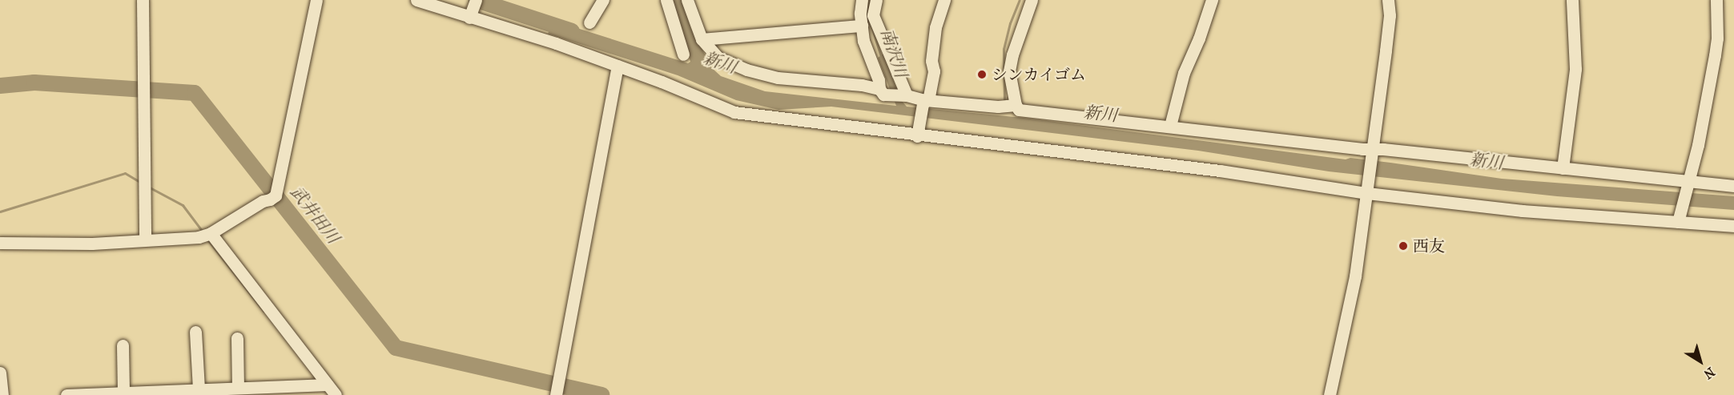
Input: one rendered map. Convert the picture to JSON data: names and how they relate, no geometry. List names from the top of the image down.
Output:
{
  "water": ["南沢川", "新川", "武井田川"],
  "places": ["シンカイゴム", "西友"],
  "north": "bottom right"
}
